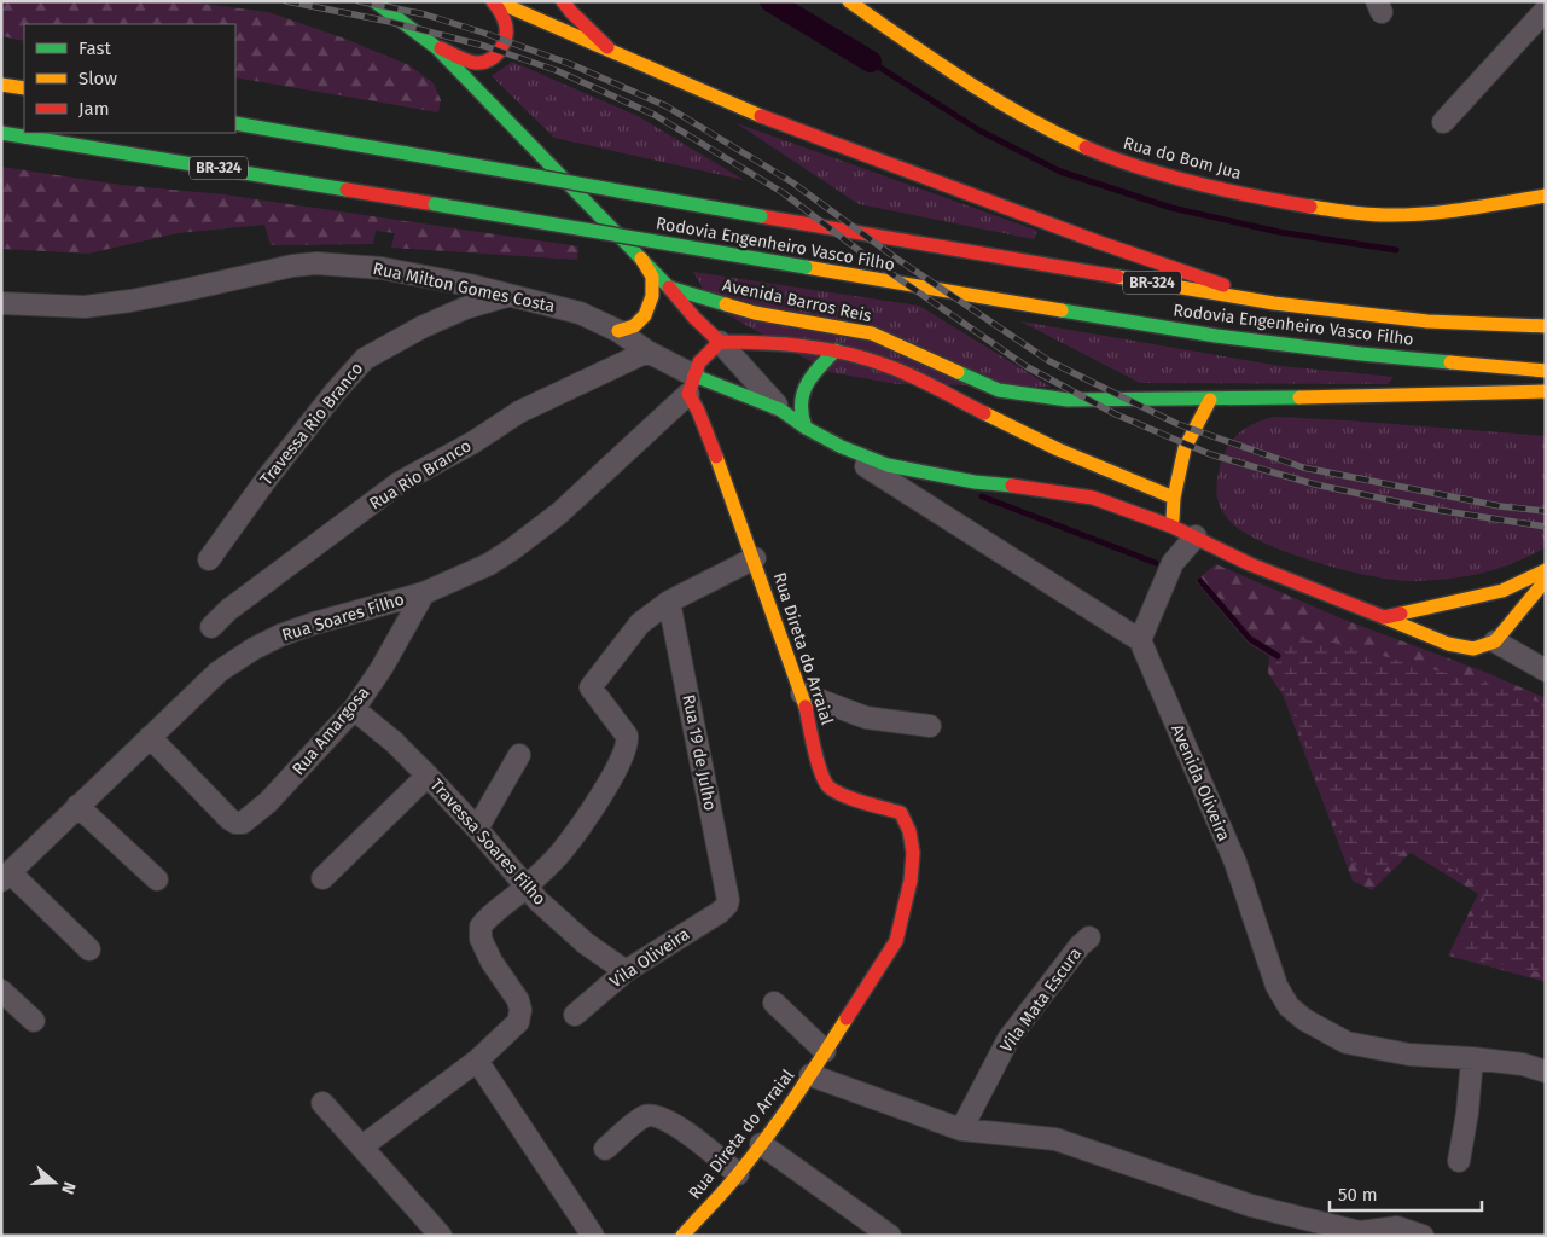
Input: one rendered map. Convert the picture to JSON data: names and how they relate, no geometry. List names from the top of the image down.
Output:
{
  "streets": {
    "main road": [
      "Rua do Bom Jua",
      "BR-324",
      "Rodovia Engenheiro Vasco Filho",
      "Avenida Barros Reis",
      "Rua Direta do Arraial"
    ],
    "street": [
      "Rua Milton Gomes Costa",
      "Travessa Rio Branco",
      "Rua Rio Branco",
      "Rua Soares Filho",
      "Rua Amargosa",
      "Rua 19 de Julho",
      "Avenida Oliveira",
      "Travessa Soares Filho",
      "Vila Oliveira",
      "Vila Mata Escura"
    ]
  },
  "crossings": [
    ["Rua Milton Gomes Costa", "Travessa Rio Branco"],
    ["Rua Milton Gomes Costa", "Rua Rio Branco"],
    ["Rua Milton Gomes Costa", "Rua Soares Filho"],
    ["Rua Milton Gomes Costa", "Rua Direta do Arraial"],
    ["Rua Soares Filho", "Rua Direta do Arraial"],
    ["Rua Soares Filho", "Rua Amargosa"],
    ["Rua Amargosa", "Travessa Soares Filho"],
    ["Rua 19 de Julho", "Vila Oliveira"],
    ["Travessa Soares Filho", "Vila Oliveira"]
  ],
  "legend": ["Fast", "Slow", "Jam"],
  "scale_bar": "50 m",
  "north": "right"
}
